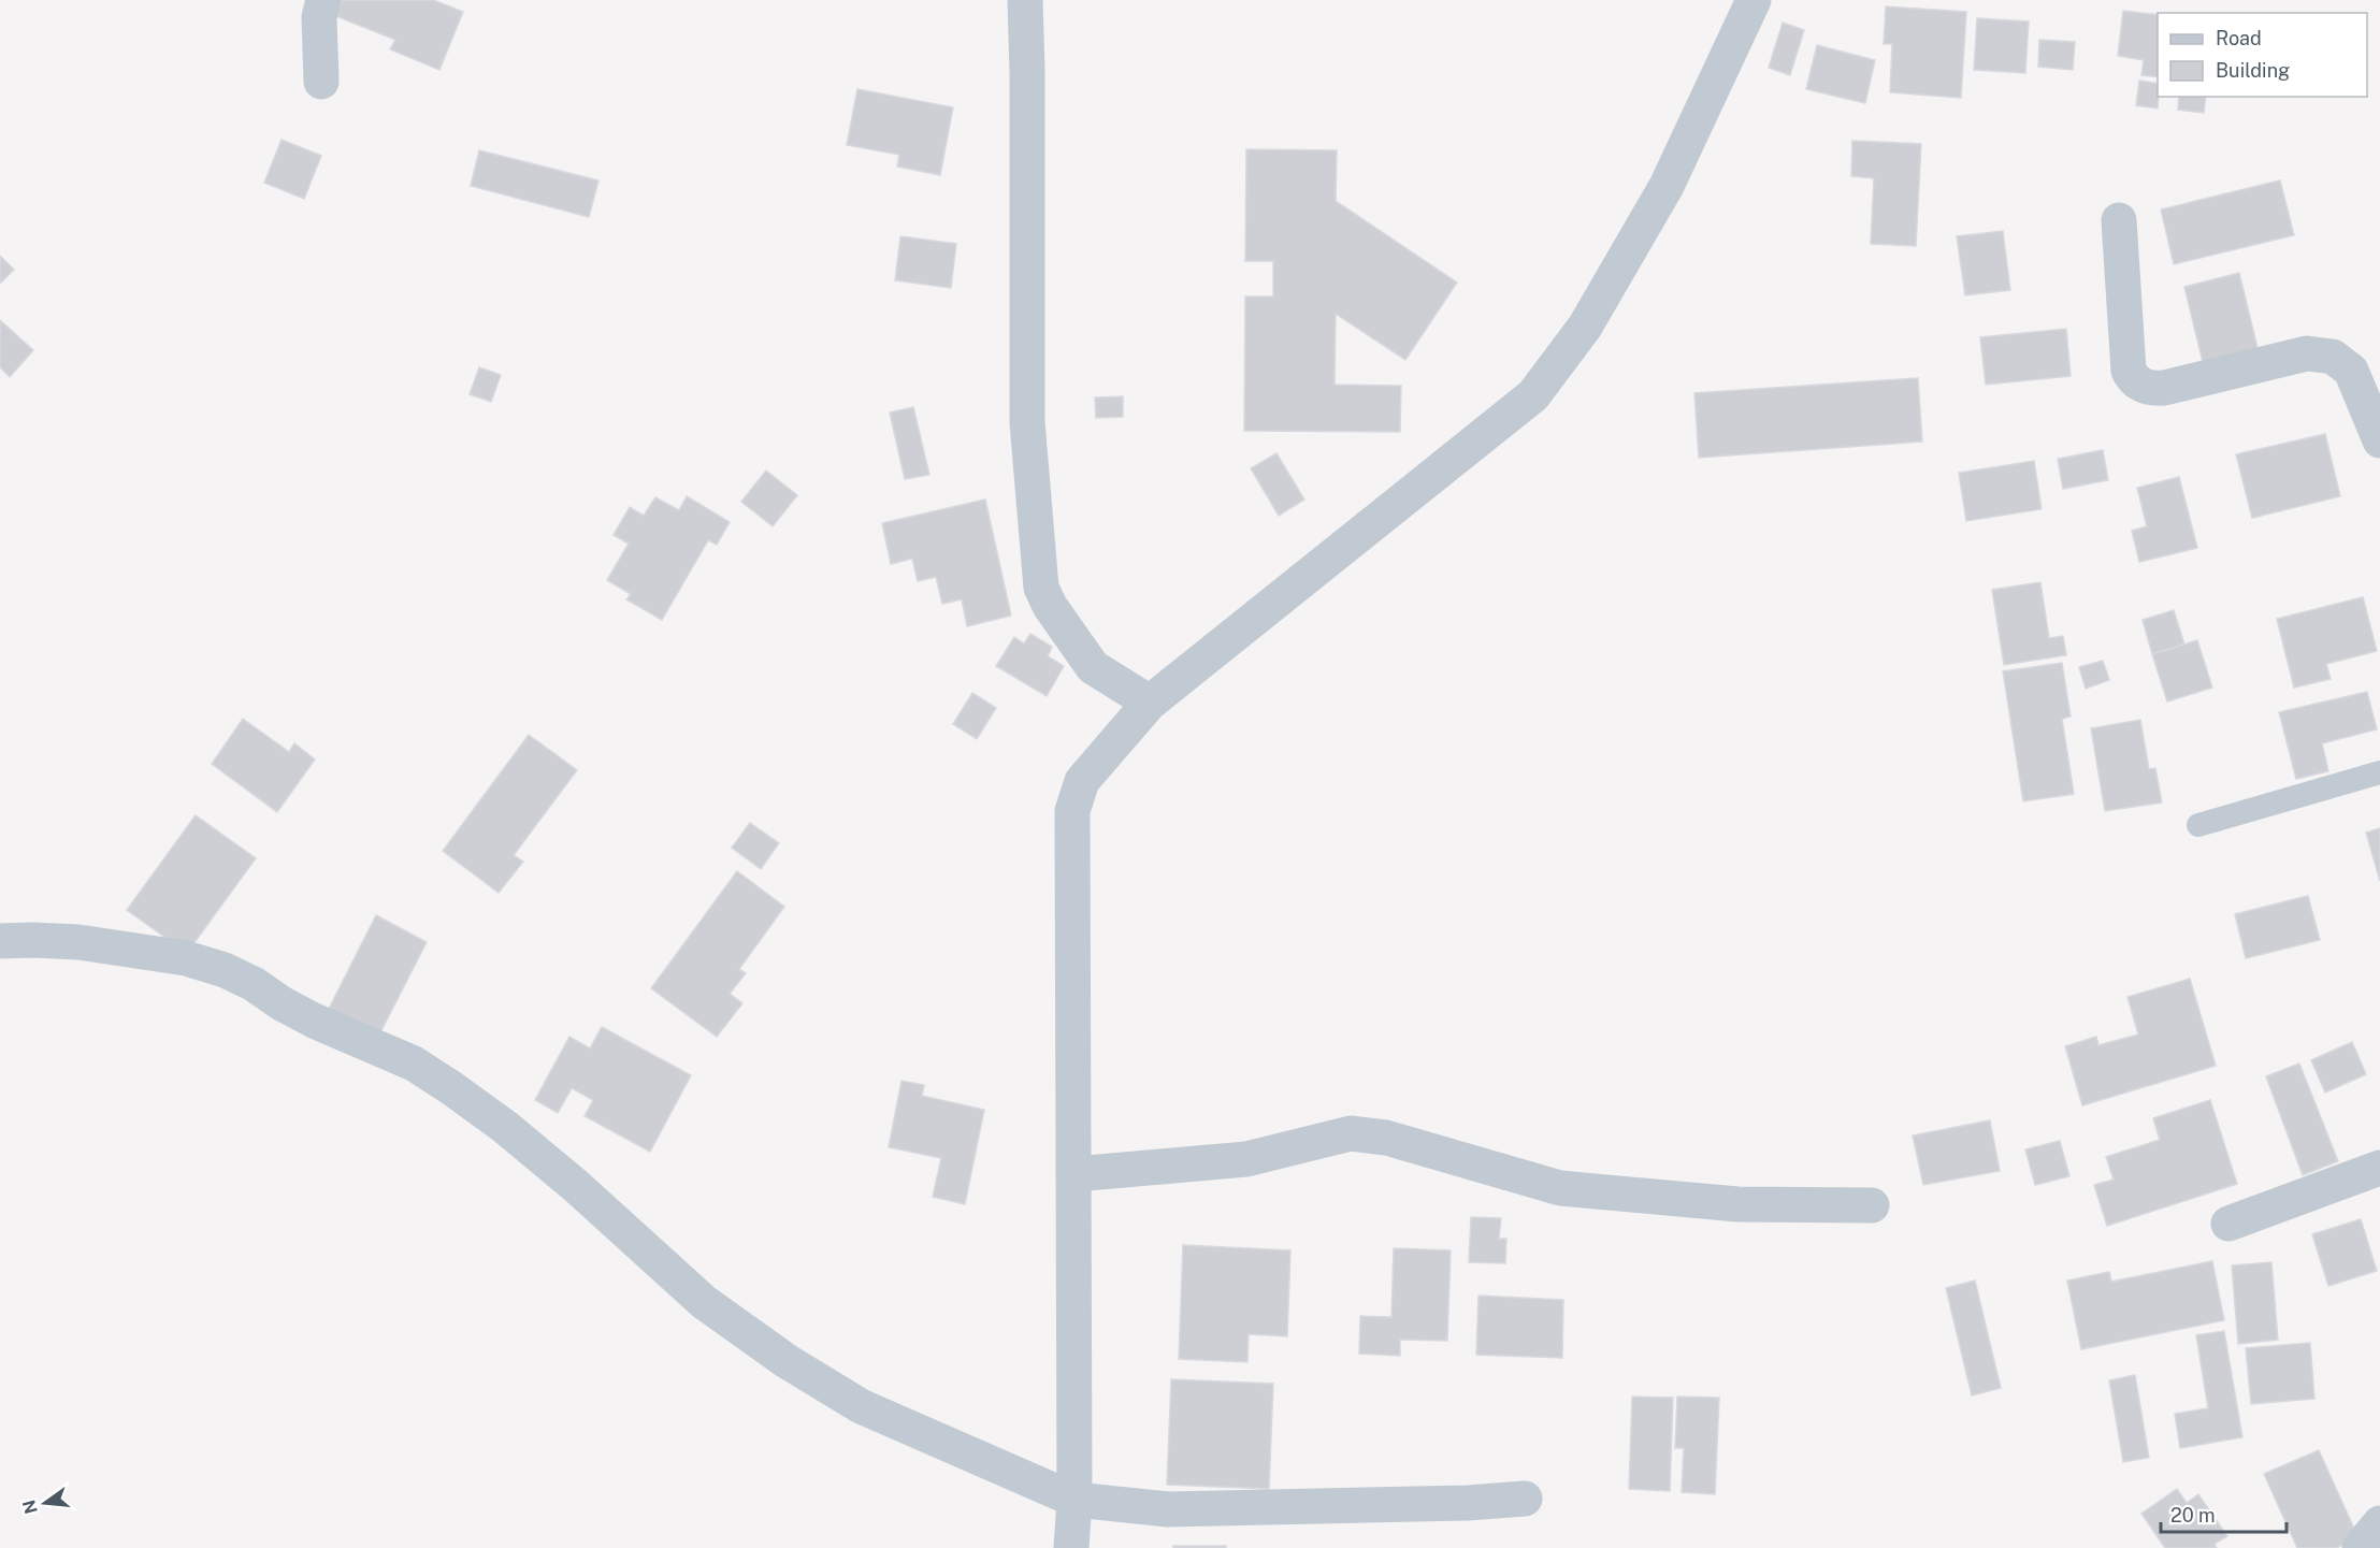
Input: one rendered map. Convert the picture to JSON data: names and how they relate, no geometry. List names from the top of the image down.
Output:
{
  "legend": ["Road", "Building"],
  "scale_bar": "20 m",
  "north": "left"
}
